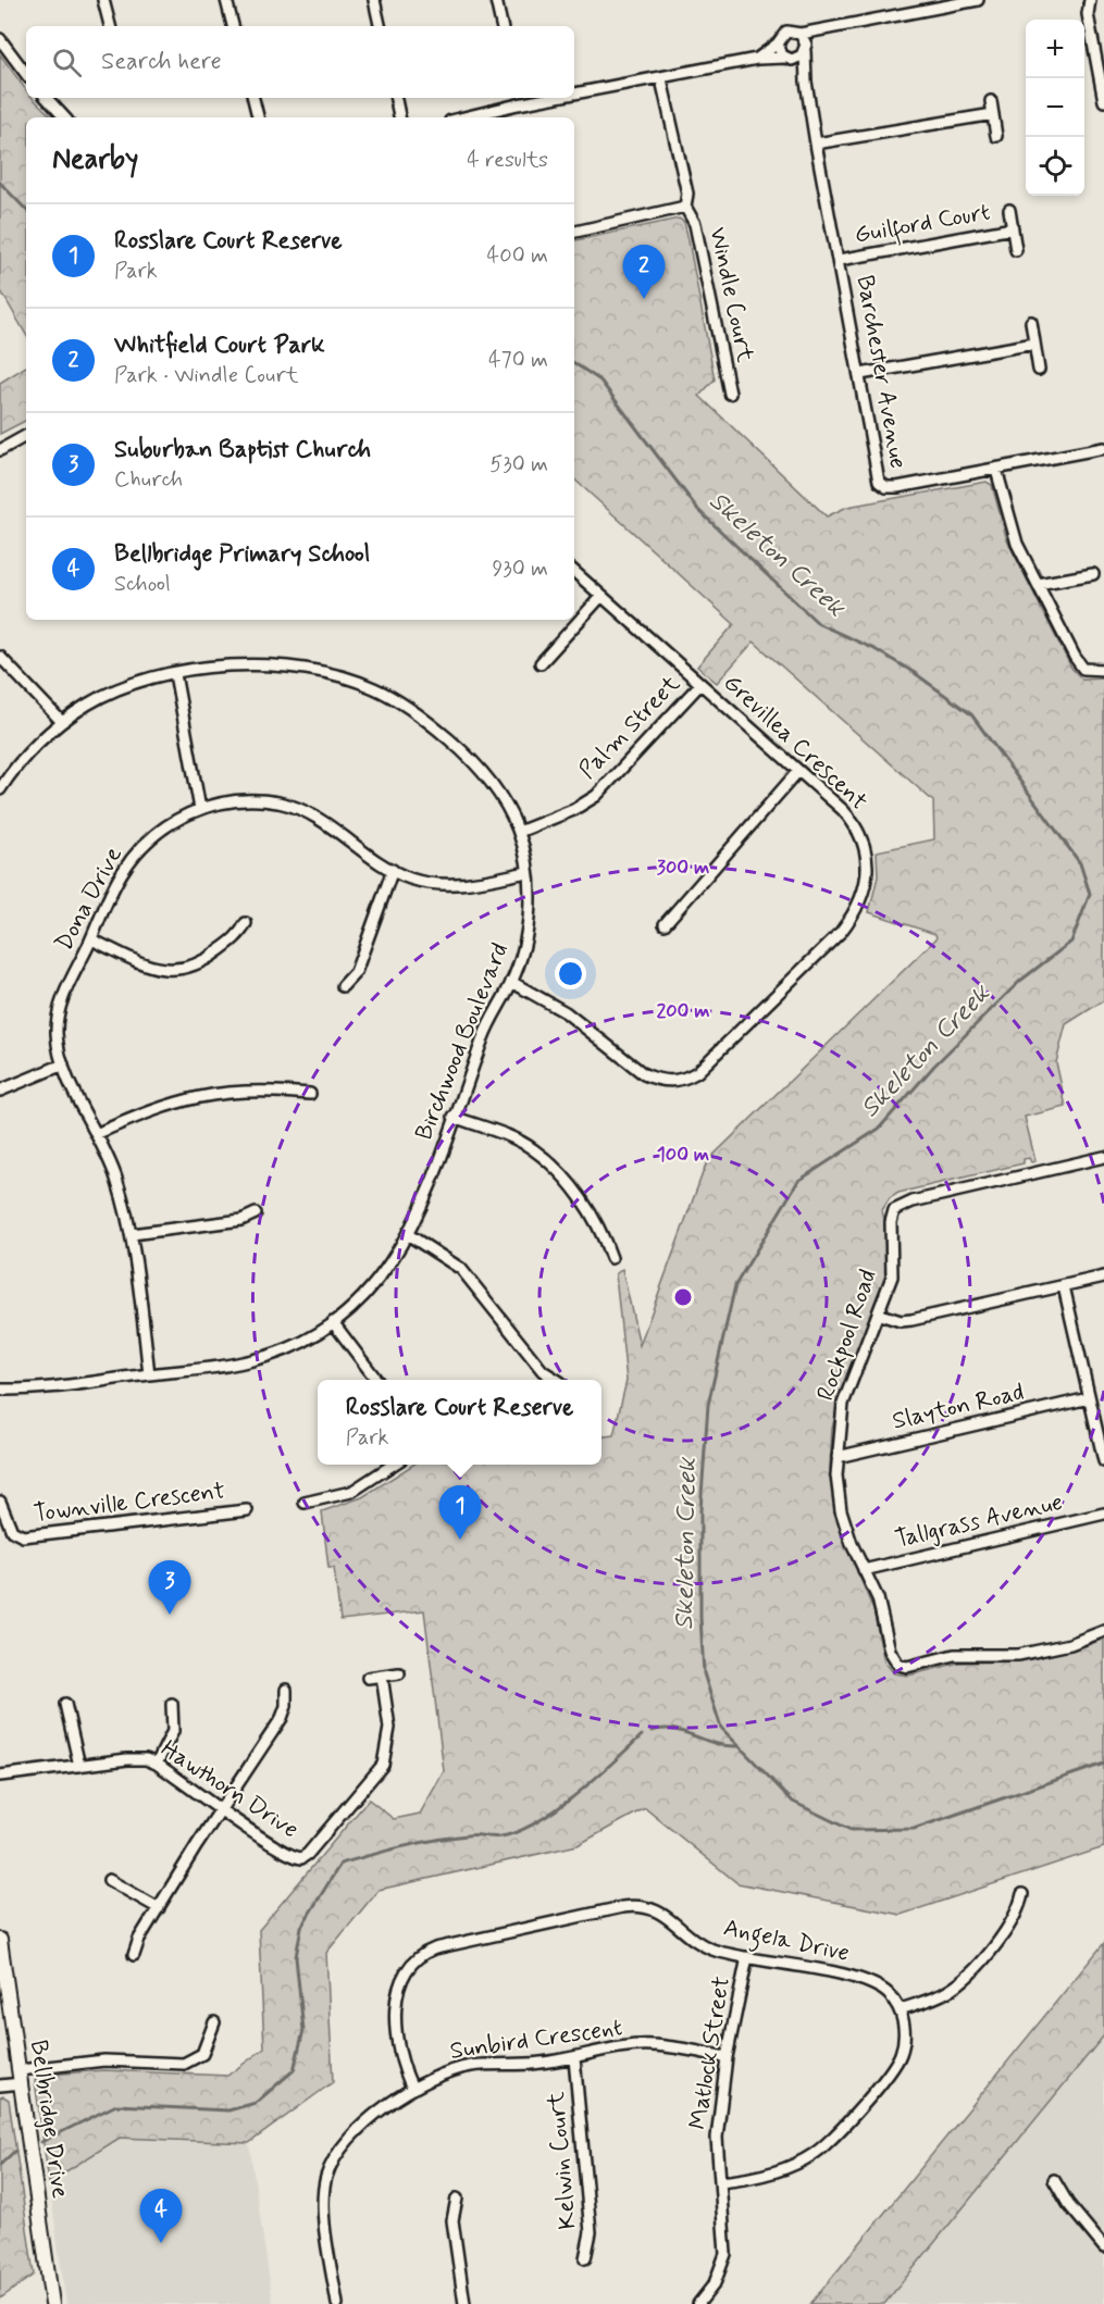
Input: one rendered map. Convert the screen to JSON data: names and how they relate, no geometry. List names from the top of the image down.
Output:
{
  "streets": {
    "street": [
      "Guilford Court",
      "Windle Court",
      "Barchester Avenue",
      "Palm Street",
      "Grevillea Crescent",
      "Dona Drive",
      "Birchwood Boulevard",
      "Rockpool Road",
      "Slayton Road",
      "Townville Crescent",
      "Tallgrass Avenue",
      "Hawthorn Drive",
      "Angela Drive",
      "Sunbird Crescent",
      "Matlock Street",
      "Bellbridge Drive",
      "Kelwin Court"
    ]
  },
  "crossings": [
    ["Guilford Court", "Barchester Avenue"],
    ["Palm Street", "Grevillea Crescent"],
    ["Palm Street", "Birchwood Boulevard"],
    ["Grevillea Crescent", "Birchwood Boulevard"],
    ["Dona Drive", "Birchwood Boulevard"],
    ["Rockpool Road", "Slayton Road"],
    ["Rockpool Road", "Tallgrass Avenue"],
    ["Angela Drive", "Sunbird Crescent"],
    ["Angela Drive", "Matlock Street"],
    ["Sunbird Crescent", "Matlock Street"],
    ["Sunbird Crescent", "Kelwin Court"]
  ],
  "water": ["Skeleton Creek"],
  "page": {
    "map_buttons": ["+", "−"],
    "search": "Search here",
    "heading": ["Nearby", "4 results"],
    "list": [
      {
        "mark": "1",
        "name": "Rosslare Court Reserve",
        "note": "Park",
        "value": "400 m"
      },
      {
        "mark": "2",
        "name": "Whitfield Court Park",
        "note": "Park · Windle Court",
        "value": "470 m"
      },
      {
        "mark": "3",
        "name": "Suburban Baptist Church",
        "note": "Church",
        "value": "530 m"
      },
      {
        "mark": "4",
        "name": "Bellbridge Primary School",
        "note": "School",
        "value": "930 m"
      }
    ],
    "pins": [
      "2",
      "1",
      "3",
      "4"
    ],
    "popup": ["Rosslare Court Reserve", "Park"]
  },
  "rings": ["300 m", "200 m", "100 m"]
}
